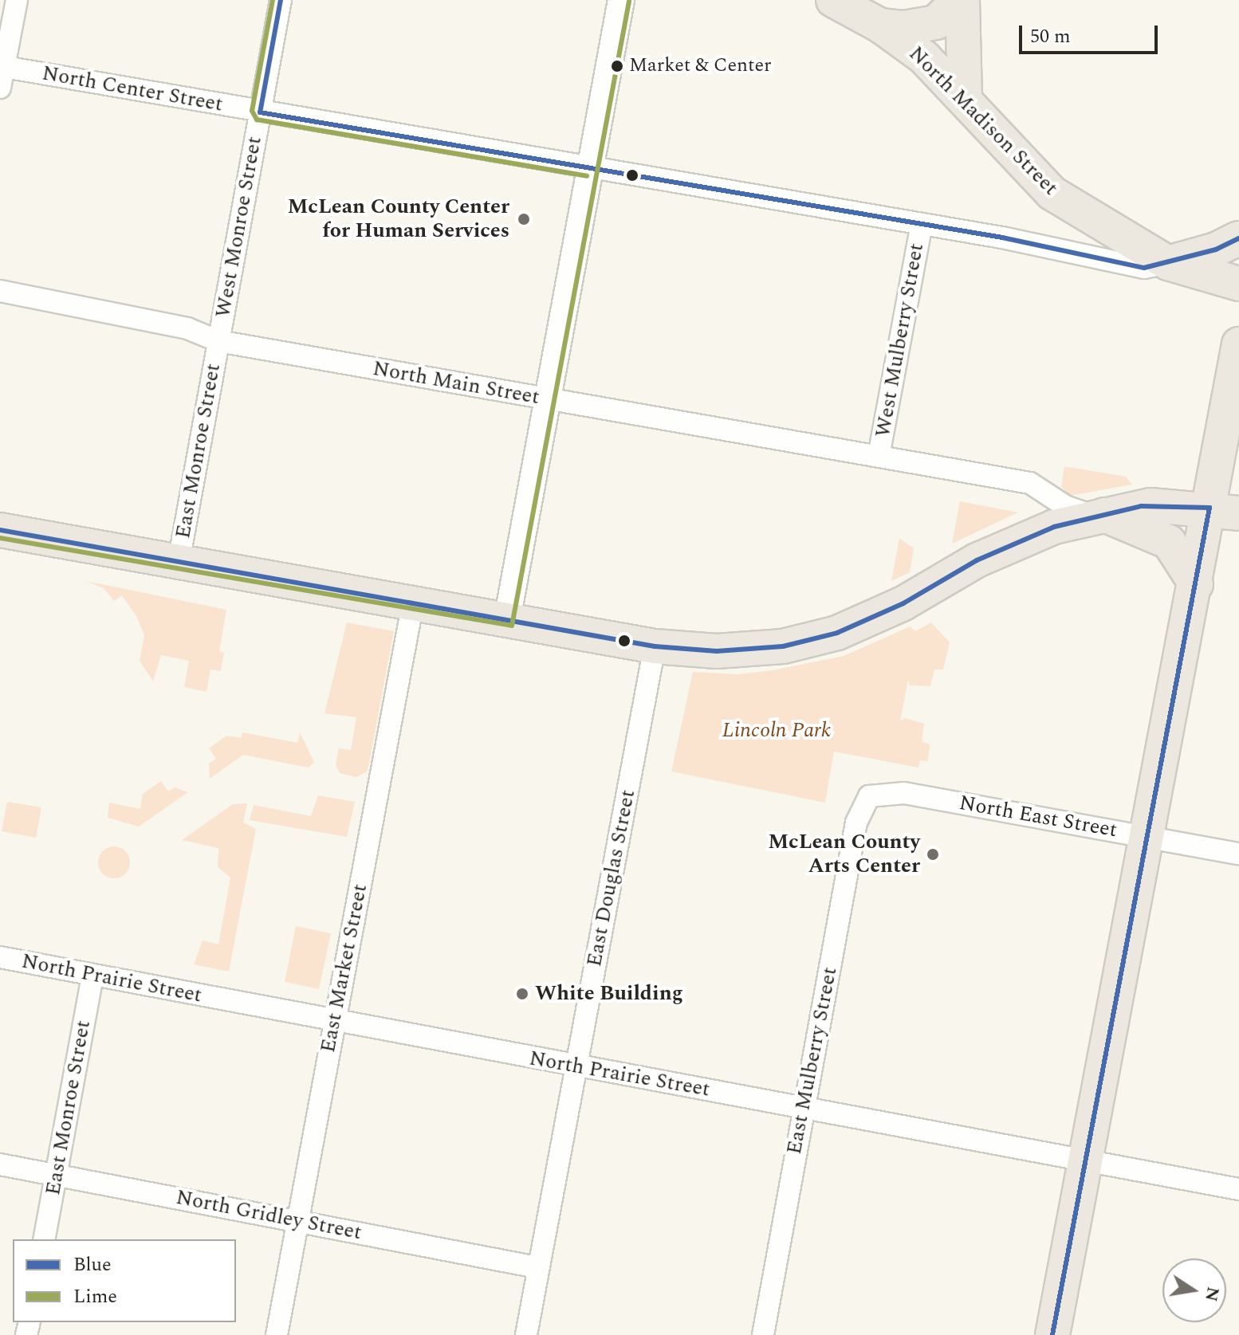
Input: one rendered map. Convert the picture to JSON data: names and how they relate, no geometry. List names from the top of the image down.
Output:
{
  "streets": {
    "main road": ["North Madison Street"],
    "street": [
      "North Center Street",
      "West Monroe Street",
      "West Mulberry Street",
      "North Main Street",
      "East Monroe Street",
      "North East Street",
      "East Douglas Street",
      "East Market Street",
      "North Prairie Street",
      "East Mulberry Street",
      "North Gridley Street"
    ]
  },
  "crossings": [
    ["North Center Street", "North Madison Street"],
    ["North Center Street", "West Monroe Street"],
    ["North Center Street", "West Mulberry Street"],
    ["West Monroe Street", "North Main Street"],
    ["West Monroe Street", "East Monroe Street"],
    ["West Mulberry Street", "North Main Street"],
    ["North Main Street", "East Monroe Street"],
    ["East Monroe Street", "North Prairie Street"],
    ["East Monroe Street", "North Gridley Street"],
    ["North East Street", "East Mulberry Street"],
    ["East Douglas Street", "North Prairie Street"],
    ["East Douglas Street", "North Gridley Street"],
    ["East Market Street", "North Prairie Street"],
    ["East Market Street", "North Gridley Street"],
    ["North Prairie Street", "East Mulberry Street"]
  ],
  "parks": ["Lincoln Park"],
  "places": [
    "Market & Center",
    "McLean County Center for Human Services",
    "McLean County Arts Center",
    "White Building"
  ],
  "lines": ["transit line Blue", "transit line Lime"],
  "legend": ["Blue", "Lime"],
  "scale_bar": "50 m",
  "north": "right"
}
